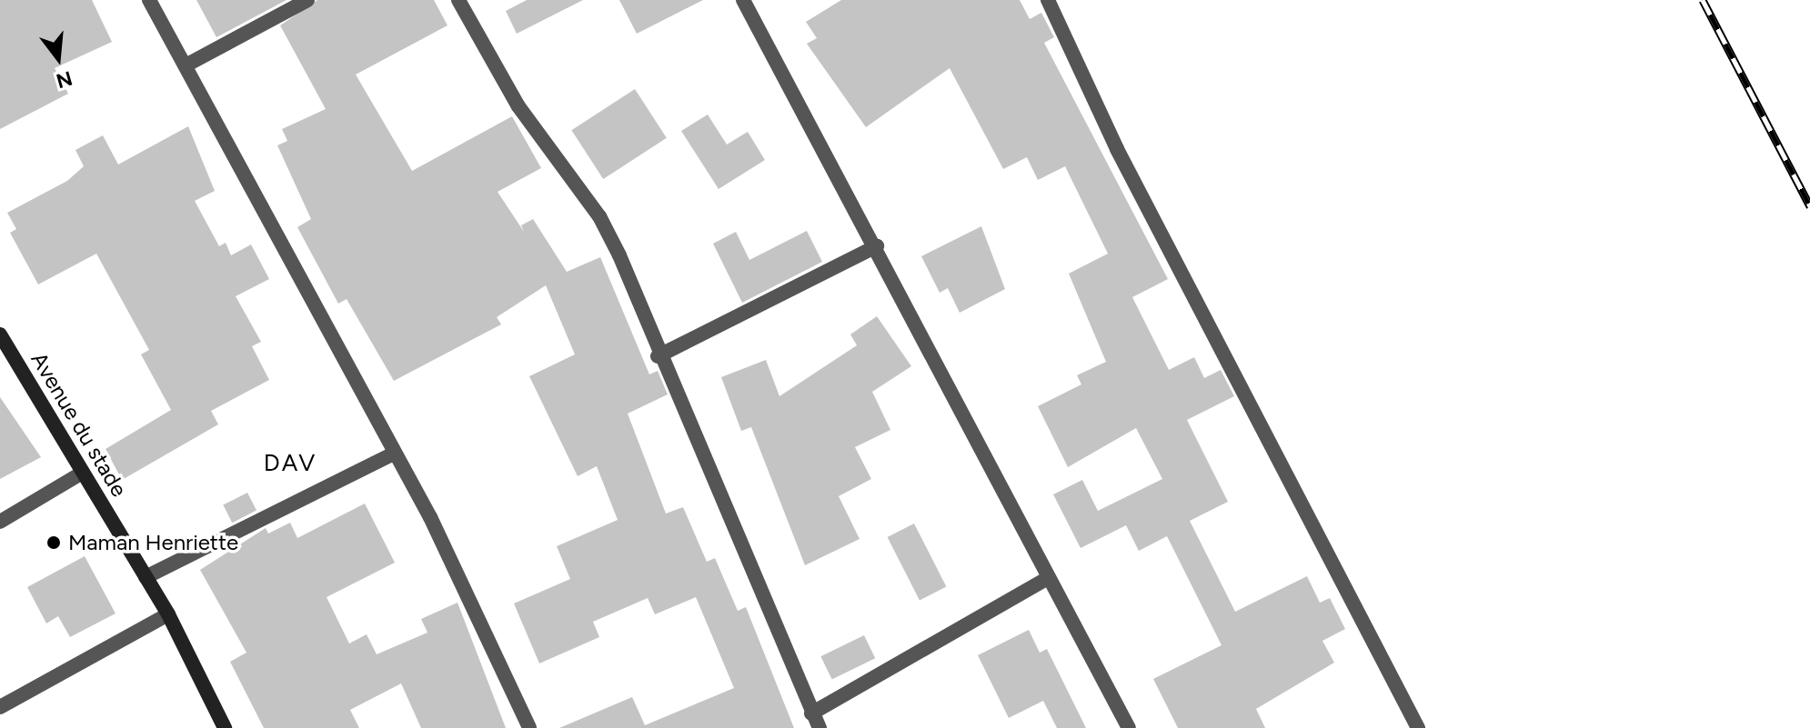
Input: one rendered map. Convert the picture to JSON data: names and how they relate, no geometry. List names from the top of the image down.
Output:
{
  "streets": {
    "street": ["Avenue du stade"]
  },
  "districts": ["DAV"],
  "places": ["Maman Henriette"],
  "north": "bottom"
}
